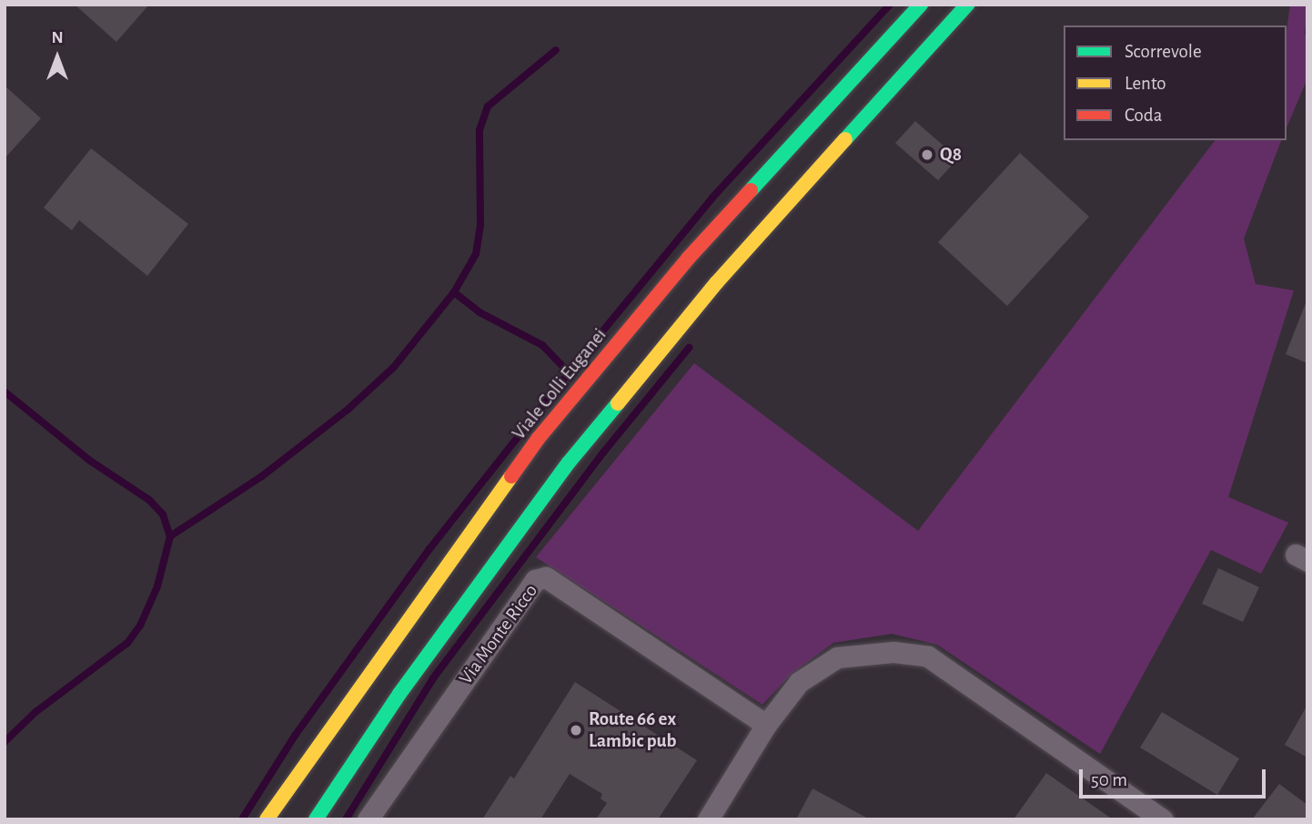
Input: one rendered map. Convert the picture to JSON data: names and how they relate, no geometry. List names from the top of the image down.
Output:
{
  "streets": {
    "main road": ["Viale Colli Euganei"],
    "street": ["Via Monte Ricco"]
  },
  "places": ["Q8", "Route 66 ex Lambic pub"],
  "legend": ["Scorrevole", "Lento", "Coda"],
  "scale_bar": "50 m",
  "north": "top"
}
